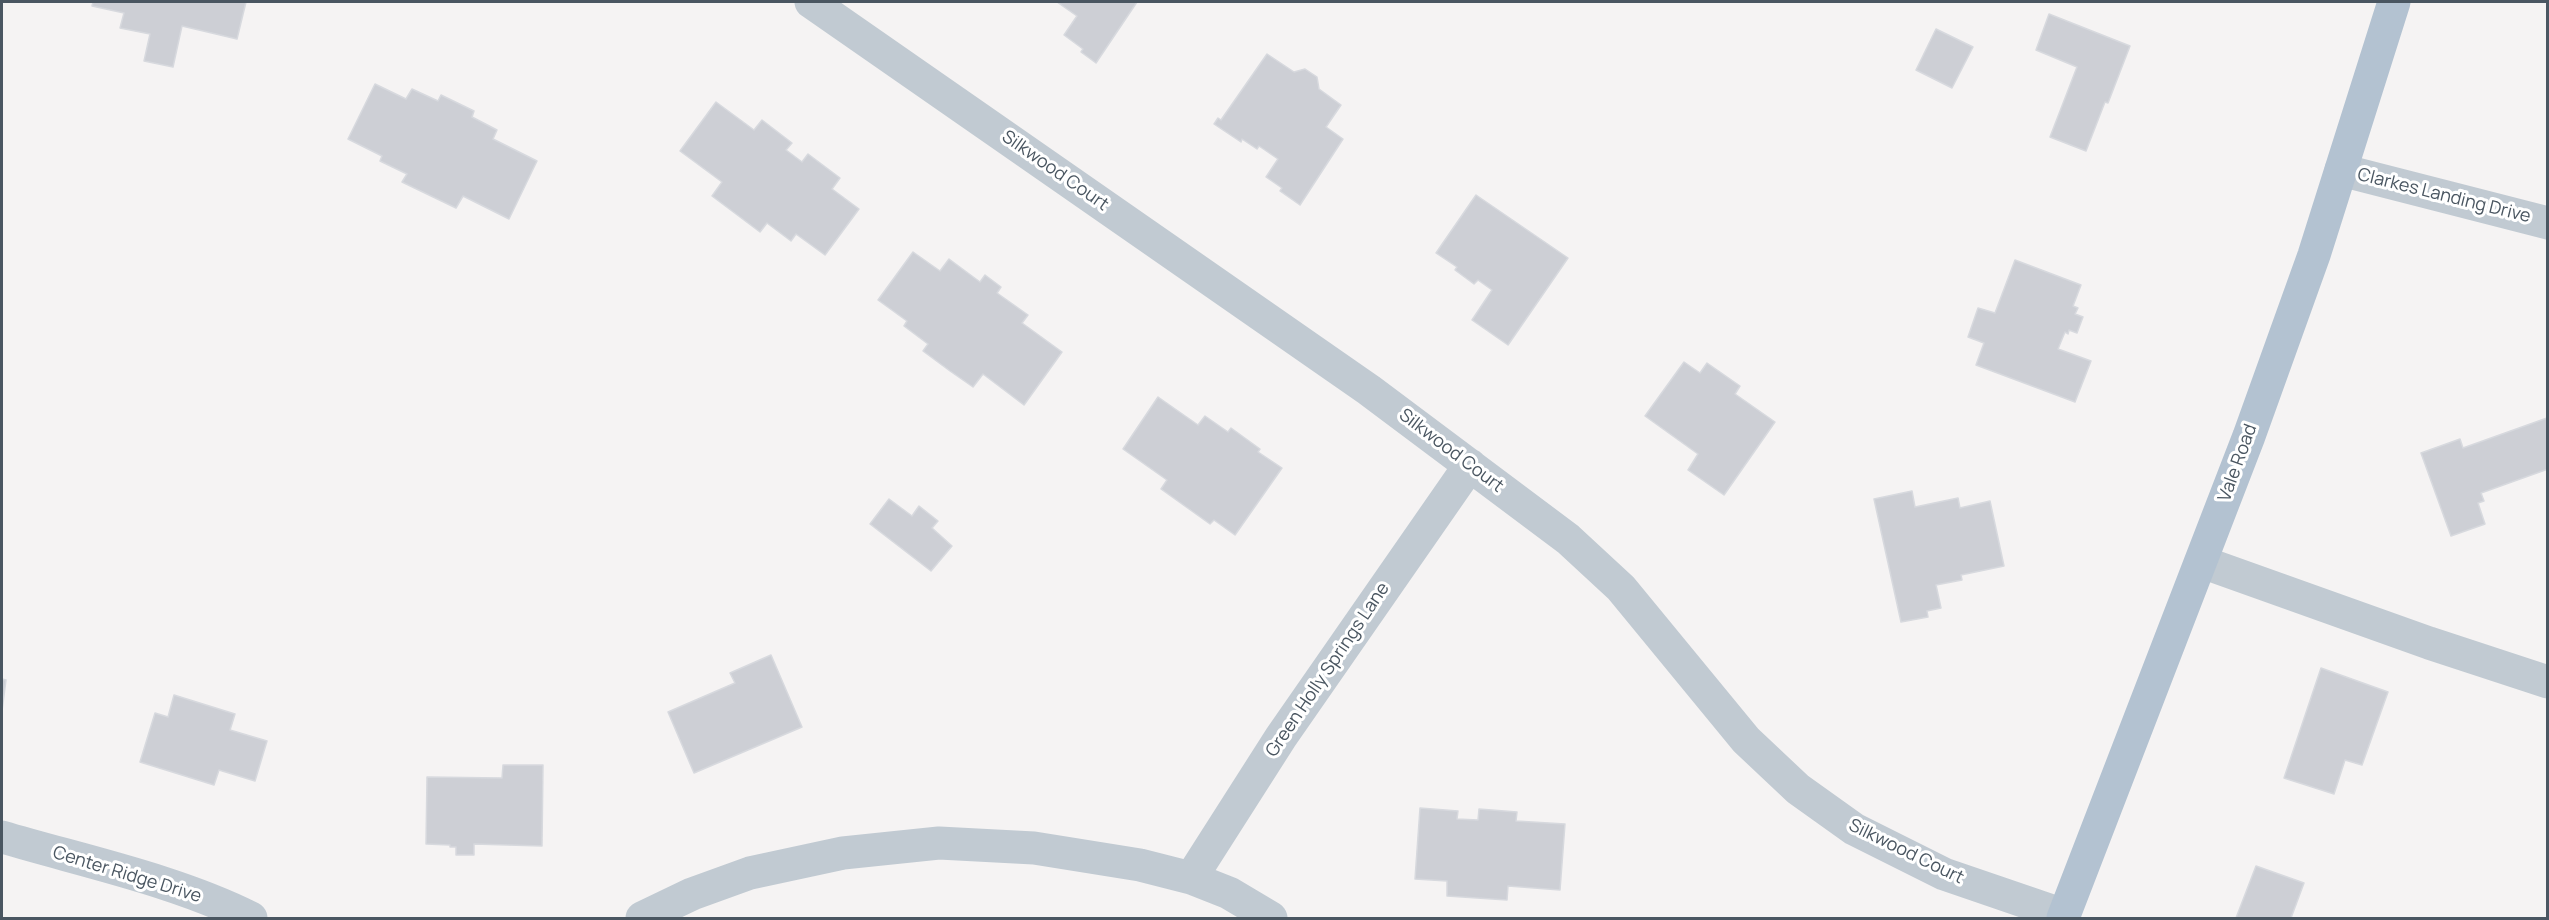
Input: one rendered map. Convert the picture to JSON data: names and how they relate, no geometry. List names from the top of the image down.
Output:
{
  "streets": {
    "main road": ["Vale Road"],
    "street": [
      "Silkwood Court",
      "Clarkes Landing Drive",
      "Green Holly Springs Lane",
      "Center Ridge Drive"
    ]
  },
  "crossings": [
    ["Silkwood Court", "Vale Road"],
    ["Silkwood Court", "Green Holly Springs Lane"],
    ["Clarkes Landing Drive", "Vale Road"]
  ]
}
